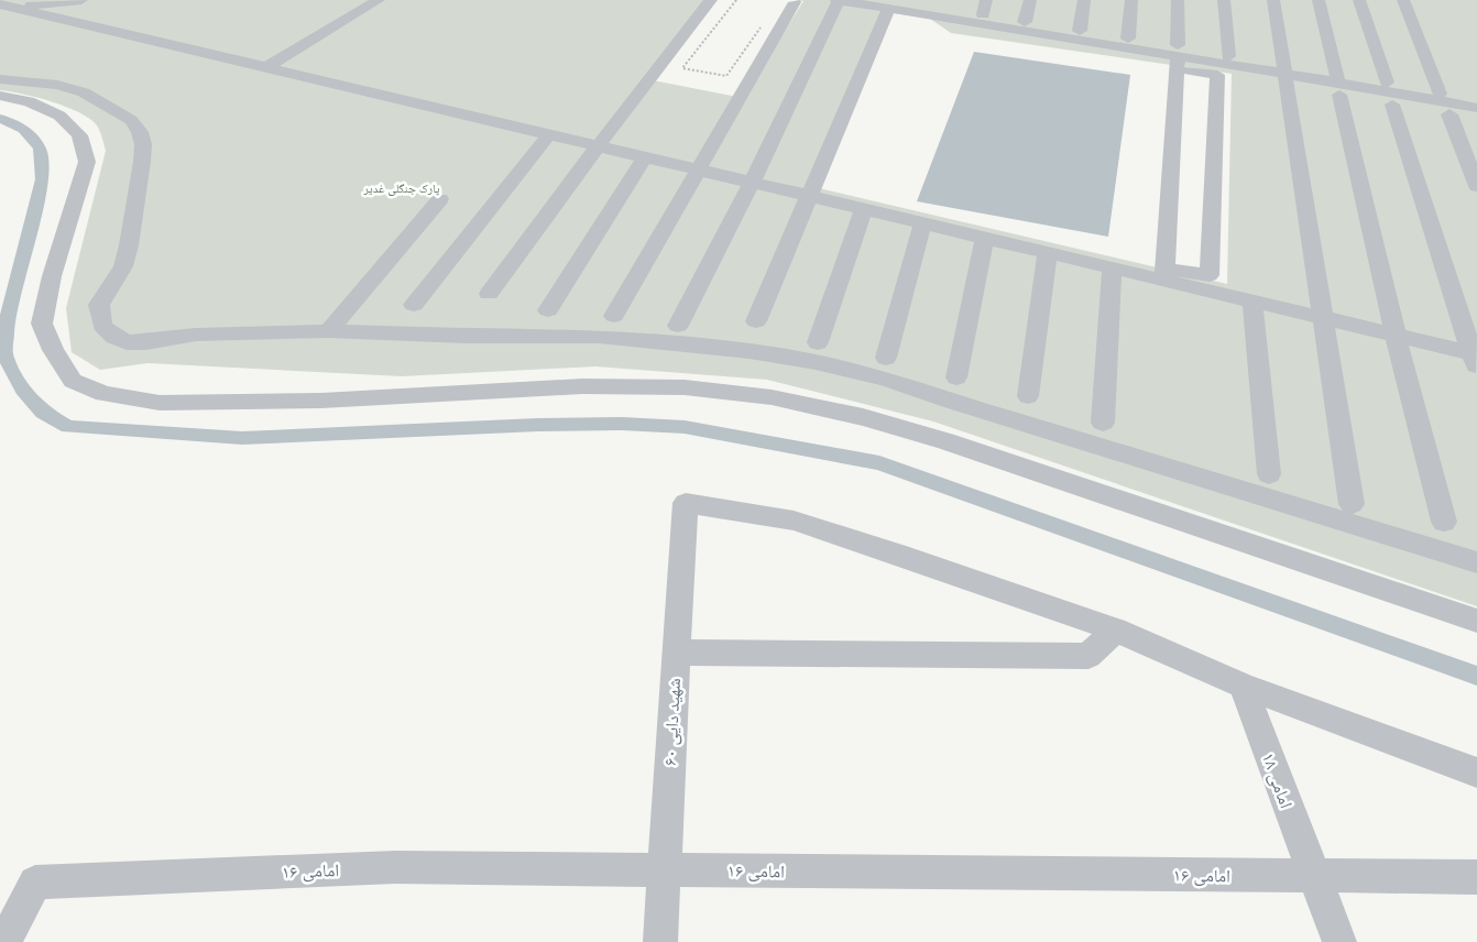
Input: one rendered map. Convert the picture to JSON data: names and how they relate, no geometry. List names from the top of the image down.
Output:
{
  "streets": {
    "street": ["شهید دایی ۶۰", "امامی ۱۸", "امامی ۱۶"]
  },
  "crossings": [
    ["شهید دایی ۶۰", "امامی ۱۶"],
    ["امامی ۱۸", "امامی ۱۶"]
  ],
  "parks": ["پارک جنگلی غدیر"]
}
